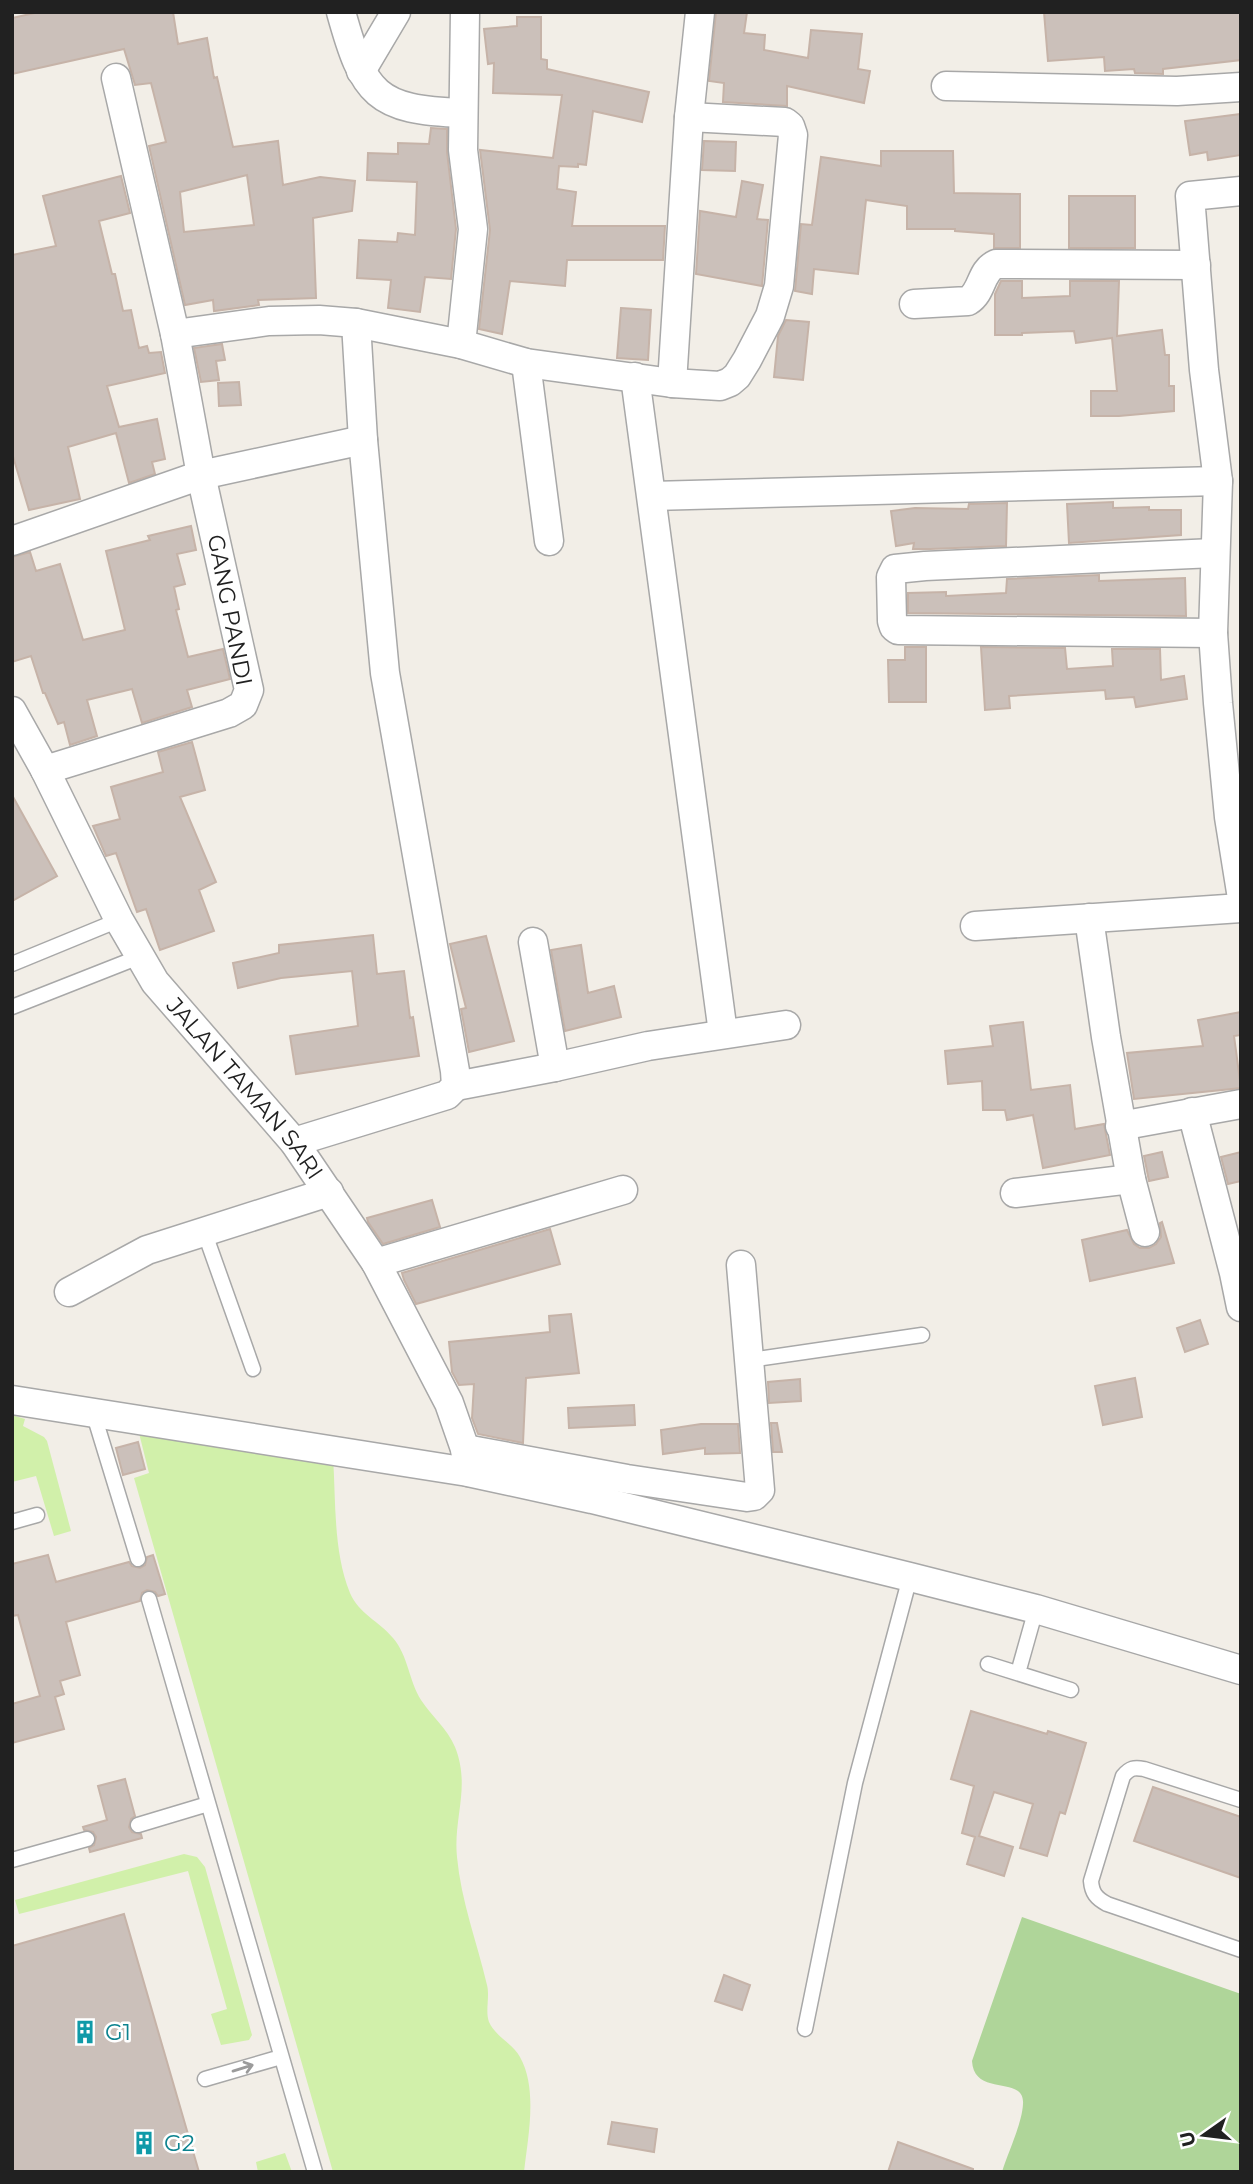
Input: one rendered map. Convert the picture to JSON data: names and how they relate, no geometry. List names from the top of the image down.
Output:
{
  "streets": {
    "street": ["GANG PANDI", "JALAN TAMAN SARI"]
  },
  "crossings": [
    ["GANG PANDI", "JALAN TAMAN SARI"]
  ],
  "places": {
    "building": ["G1", "G2"]
  },
  "north": "left"
}
